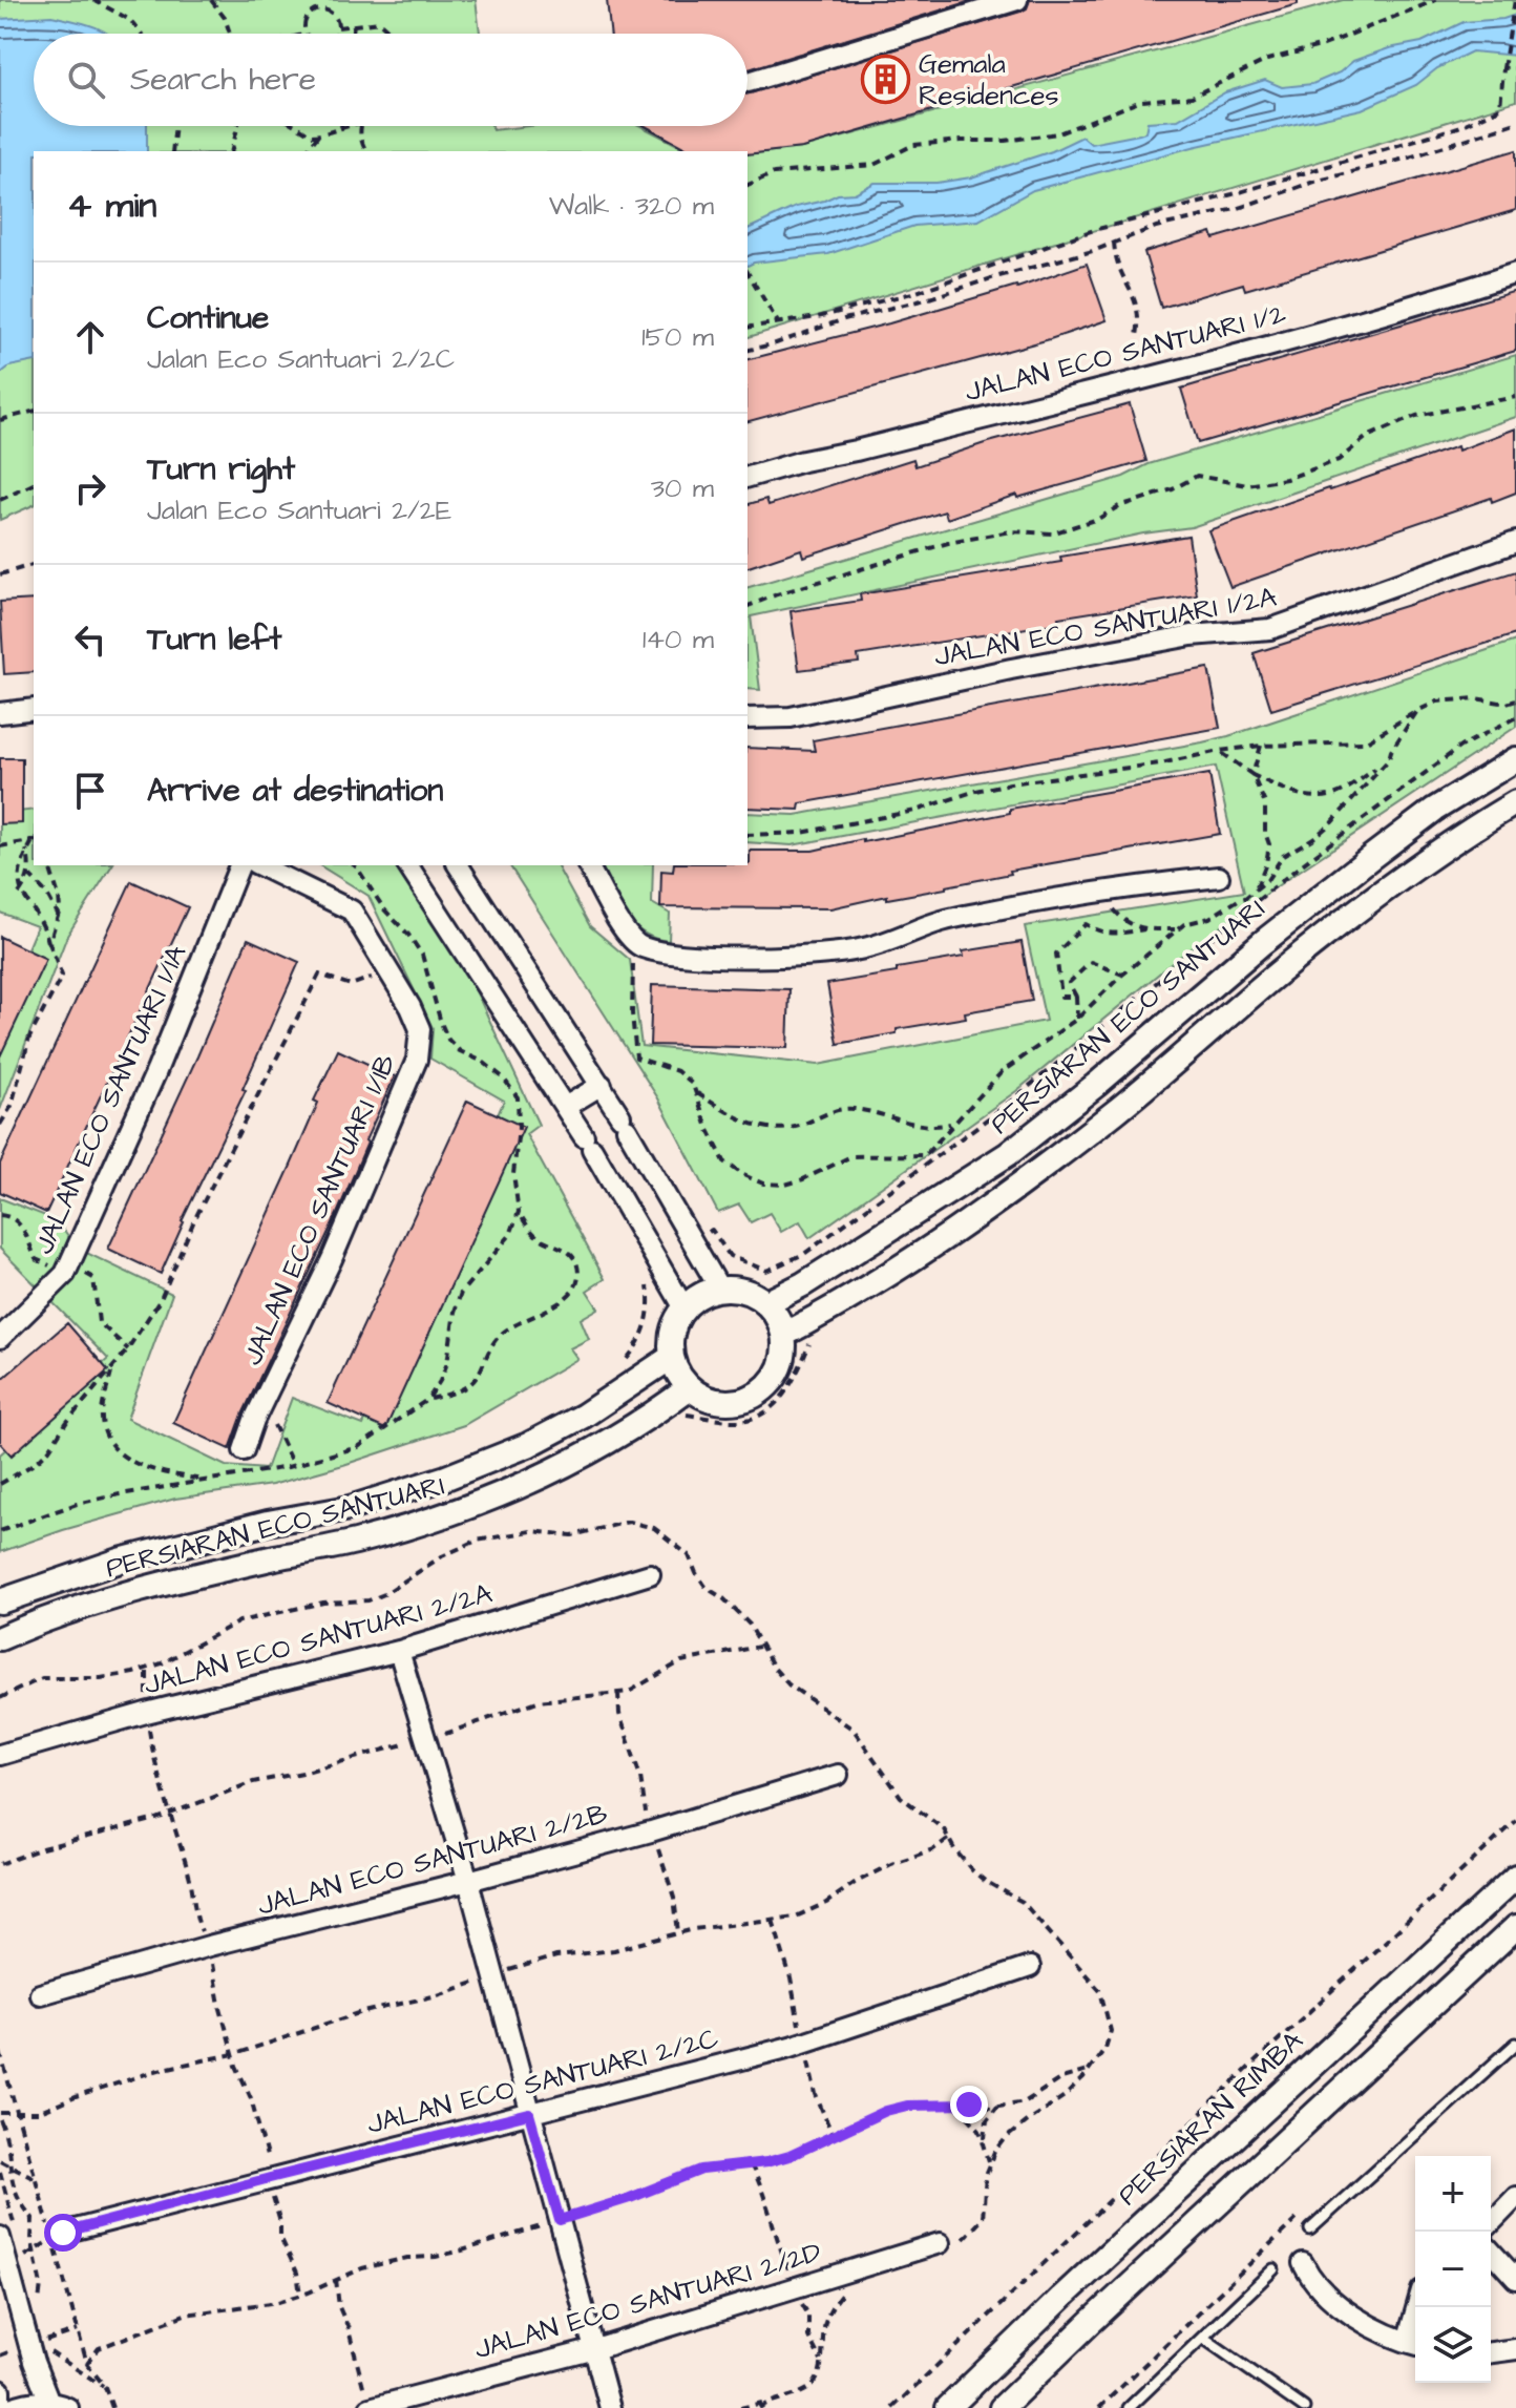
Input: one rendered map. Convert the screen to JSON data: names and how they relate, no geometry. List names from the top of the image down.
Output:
{
  "streets": {
    "street": [
      "JALAN ECO SANTUARI 1/2",
      "JALAN ECO SANTUARI 1/2A",
      "PERSIARAN ECO SANTUARI",
      "JALAN ECO SANTUARI 1/1A",
      "JALAN ECO SANTUARI 1/1B",
      "JALAN ECO SANTUARI 2/2A",
      "JALAN ECO SANTUARI 2/2B",
      "JALAN ECO SANTUARI 2/2C",
      "PERSIARAN RIMBA",
      "JALAN ECO SANTUARI 2/2D"
    ]
  },
  "places": {
    "building": ["Gemala Residences"]
  },
  "page": {
    "search": "Search here",
    "heading": ["4 min", "Walk · 320 m"],
    "list": [
      ["Continue", "Jalan Eco Santuari 2/2C", "150 m"],
      ["Turn right", "Jalan Eco Santuari 2/2E", "30 m"],
      ["Turn left", "140 m"],
      "Arrive at destination"
    ],
    "map_buttons": ["+", "−"]
  }
}
